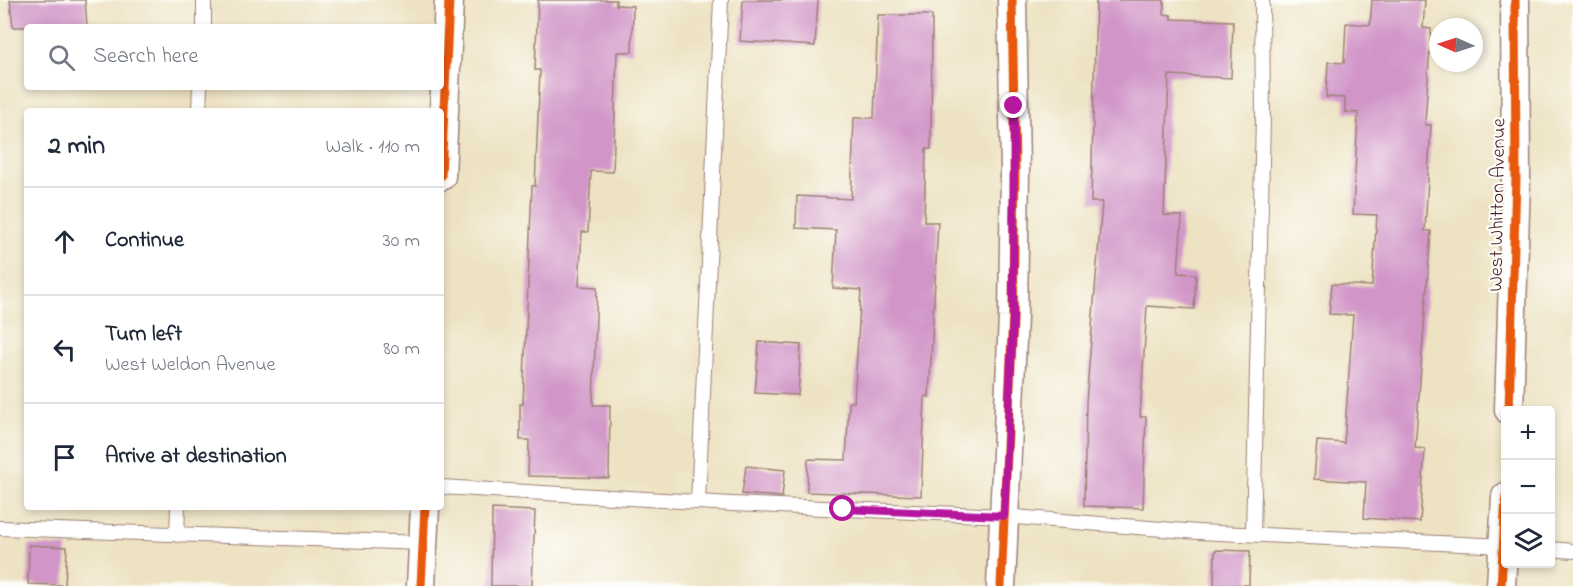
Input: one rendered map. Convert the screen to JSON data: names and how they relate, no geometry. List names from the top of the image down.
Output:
{
  "streets": {
    "street": ["West Whitton Avenue"]
  },
  "north": "left",
  "page": {
    "search": "Search here",
    "heading": ["2 min", "Walk · 110 m"],
    "list": [
      ["Continue", "30 m"],
      ["Turn left", "West Weldon Avenue", "80 m"],
      "Arrive at destination"
    ],
    "map_buttons": ["+", "−"]
  }
}
